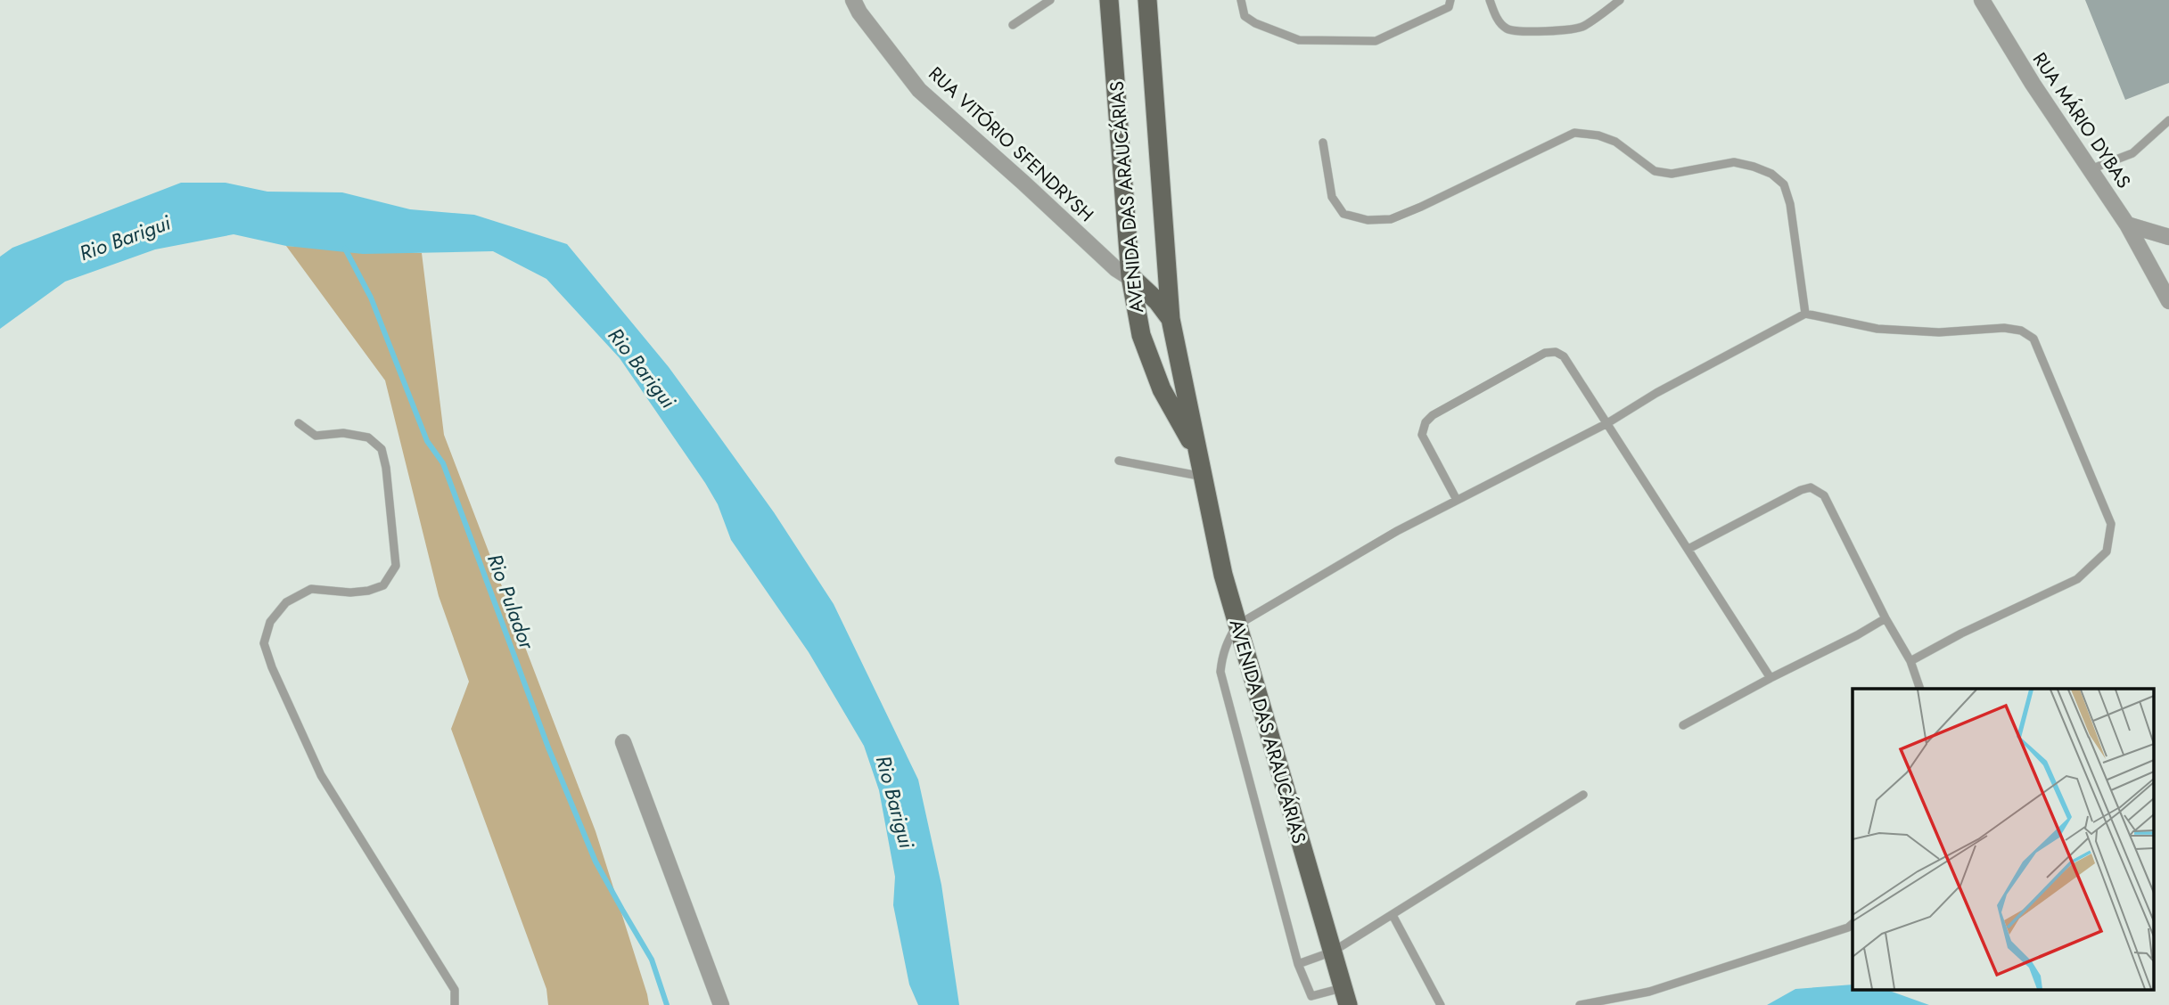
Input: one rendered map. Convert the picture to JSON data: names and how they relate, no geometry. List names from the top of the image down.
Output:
{
  "streets": {
    "main road": ["AVENIDA DAS ARAUCÁRIAS"],
    "street": ["RUA MÁRIO DYBAS", "RUA VITÓRIO SFENDRYSH"]
  },
  "crossings": [
    ["RUA VITÓRIO SFENDRYSH", "AVENIDA DAS ARAUCÁRIAS"]
  ],
  "water": ["Rio Barigui", "Rio Pulador"]
}
